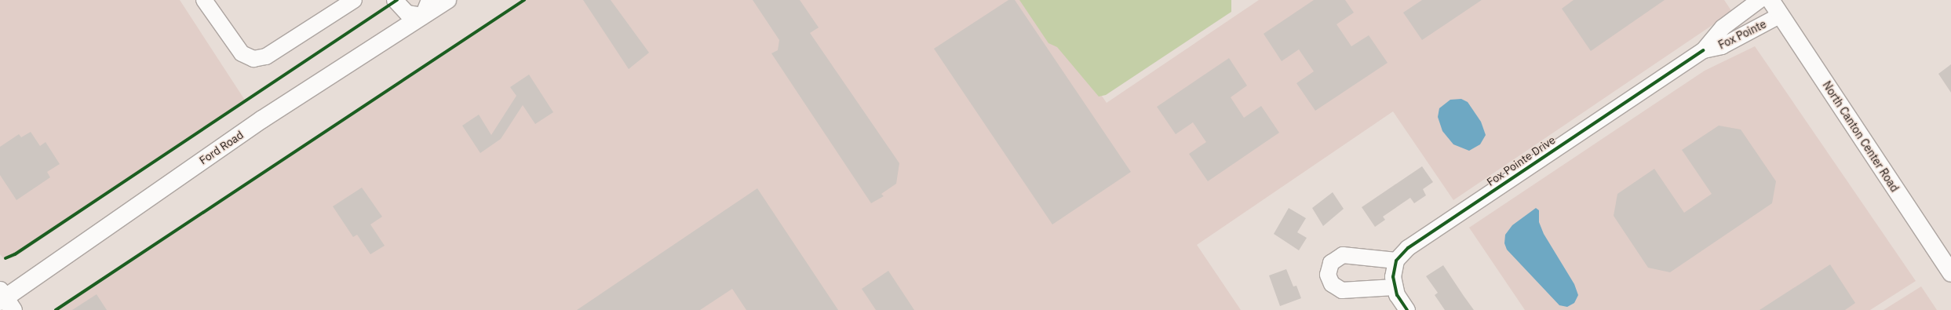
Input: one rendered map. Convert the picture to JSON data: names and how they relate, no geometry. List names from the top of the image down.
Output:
{
  "streets": {
    "main road": ["North Canton Center Road", "Ford Road"],
    "street": ["Fox Pointe", "Fox Pointe Drive"]
  },
  "crossings": [
    ["Fox Pointe", "North Canton Center Road"],
    ["Fox Pointe", "Fox Pointe Drive"]
  ]
}
